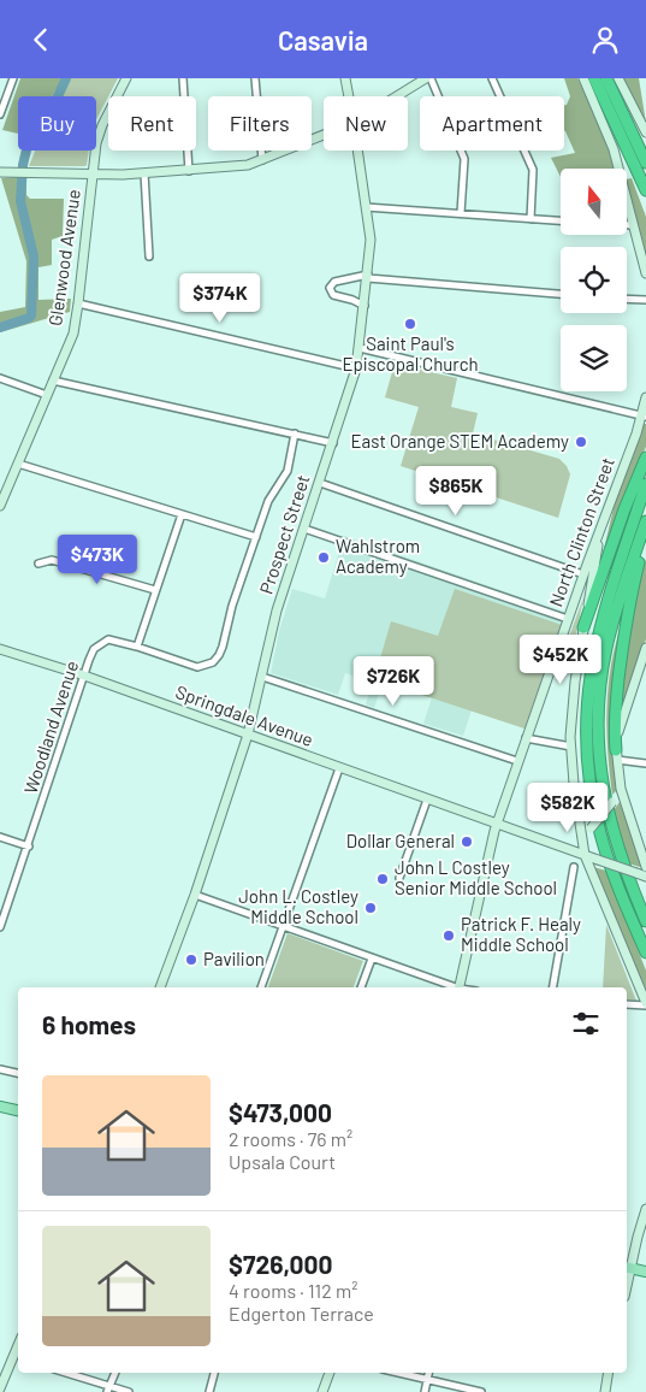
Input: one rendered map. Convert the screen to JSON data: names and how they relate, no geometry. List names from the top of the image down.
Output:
{
  "streets": {
    "street": [
      "Glenwood Avenue",
      "North Clinton Street",
      "Prospect Street",
      "Springdale Avenue",
      "Woodland Avenue"
    ]
  },
  "crossings": [
    ["North Clinton Street", "Springdale Avenue"],
    ["Prospect Street", "Springdale Avenue"],
    ["Springdale Avenue", "Woodland Avenue"]
  ],
  "places": [
    "Saint Paul's Episcopal Church",
    "East Orange STEM Academy",
    "Wahlstrom Academy",
    "Dollar General",
    "John L Costley Senior Middle School",
    "John L. Costley Middle School",
    "Patrick F. Healy Middle School",
    "Pavilion"
  ],
  "north": "top",
  "page": {
    "header": "Casavia",
    "chip": [
      "Buy",
      "Rent",
      "Filters",
      "New",
      "Apartment"
    ],
    "price": [
      "$374K",
      "$865K",
      "$473K",
      "$452K",
      "$726K",
      "$582K"
    ],
    "heading": "6 homes",
    "list": [
      {
        "name": "$473,000",
        "note": "2 rooms · 76 m² · Upsala Court"
      },
      {
        "name": "$726,000",
        "note": "4 rooms · 112 m² · Edgerton Terrace"
      }
    ]
  }
}
